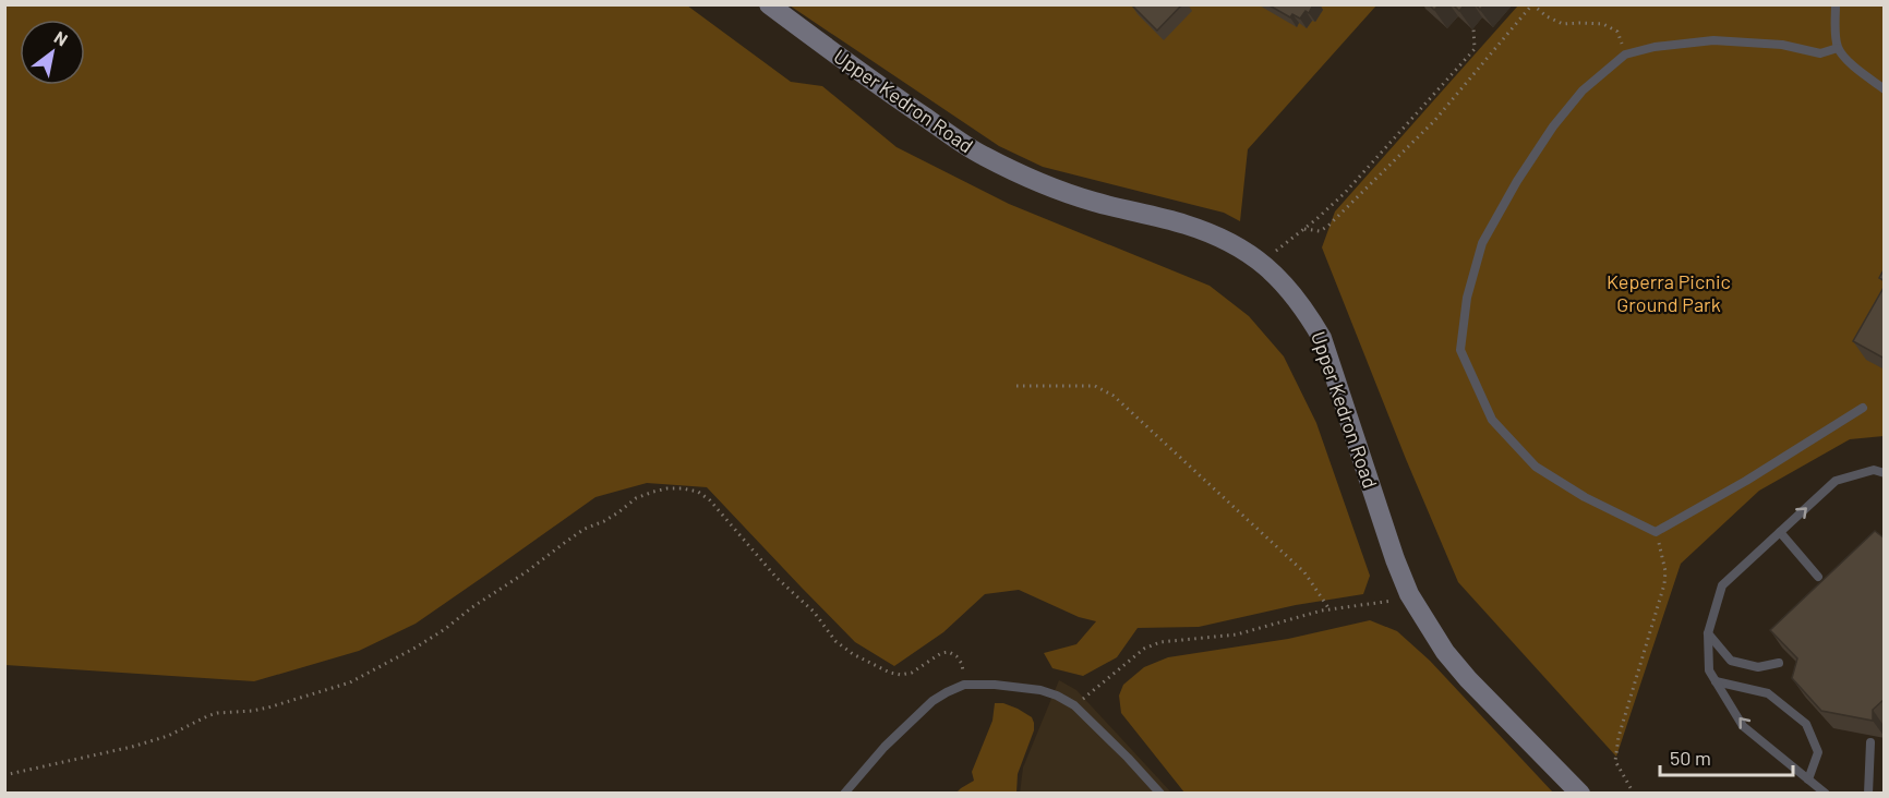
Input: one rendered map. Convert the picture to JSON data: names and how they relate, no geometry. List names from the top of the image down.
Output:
{
  "streets": {
    "main road": ["Upper Kedron Road"]
  },
  "parks": ["Keperra Picnic Ground Park"],
  "scale_bar": "50 m",
  "north": "top right"
}
